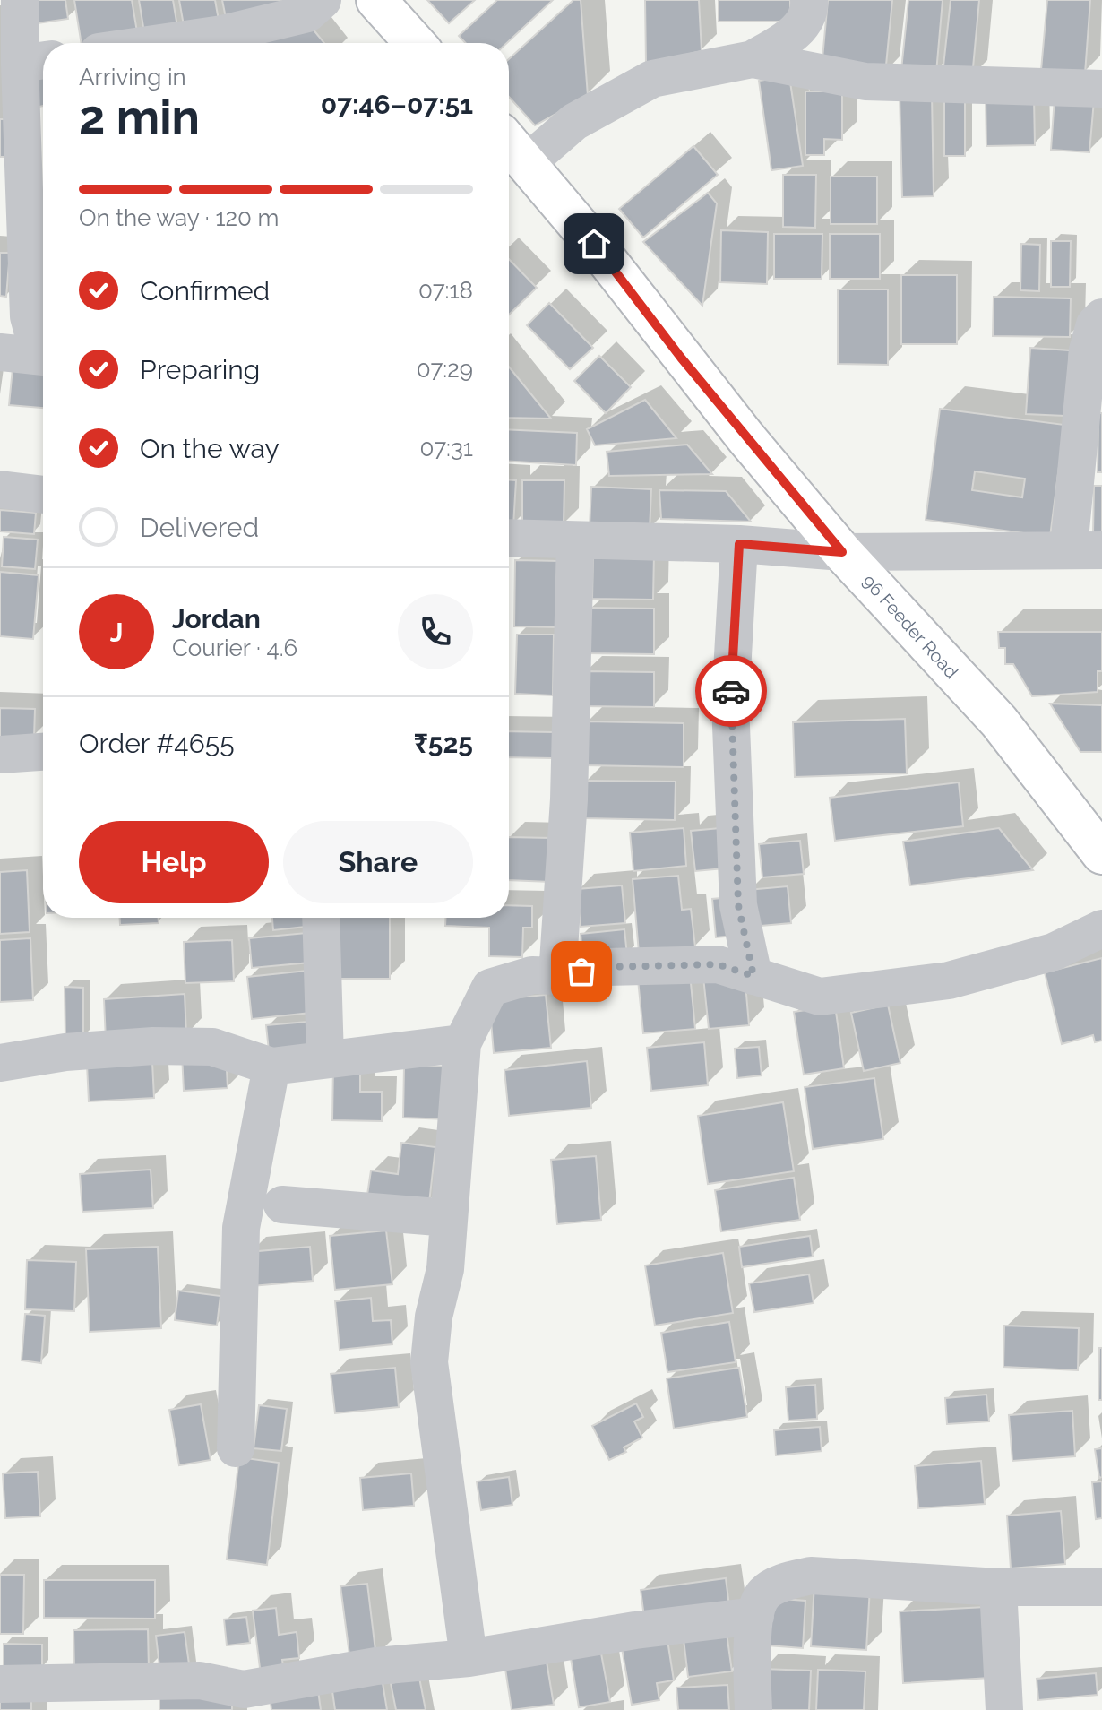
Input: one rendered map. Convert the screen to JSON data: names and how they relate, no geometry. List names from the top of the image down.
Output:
{
  "streets": {
    "main road": ["96 Feeder Road"]
  },
  "page": {
    "heading": ["2 min", "Arriving in", "07:46–07:51"],
    "panel": [
      "Jordan",
      "Courier · 4.6",
      "Order #4655",
      "₹525"
    ],
    "bar": "On the way · 120 m",
    "list": [
      ["Confirmed", "07:18"],
      ["Preparing", "07:29"],
      ["On the way", "07:31"],
      "Delivered"
    ],
    "round": "J",
    "buttons": ["Help", "Share"]
  }
}
